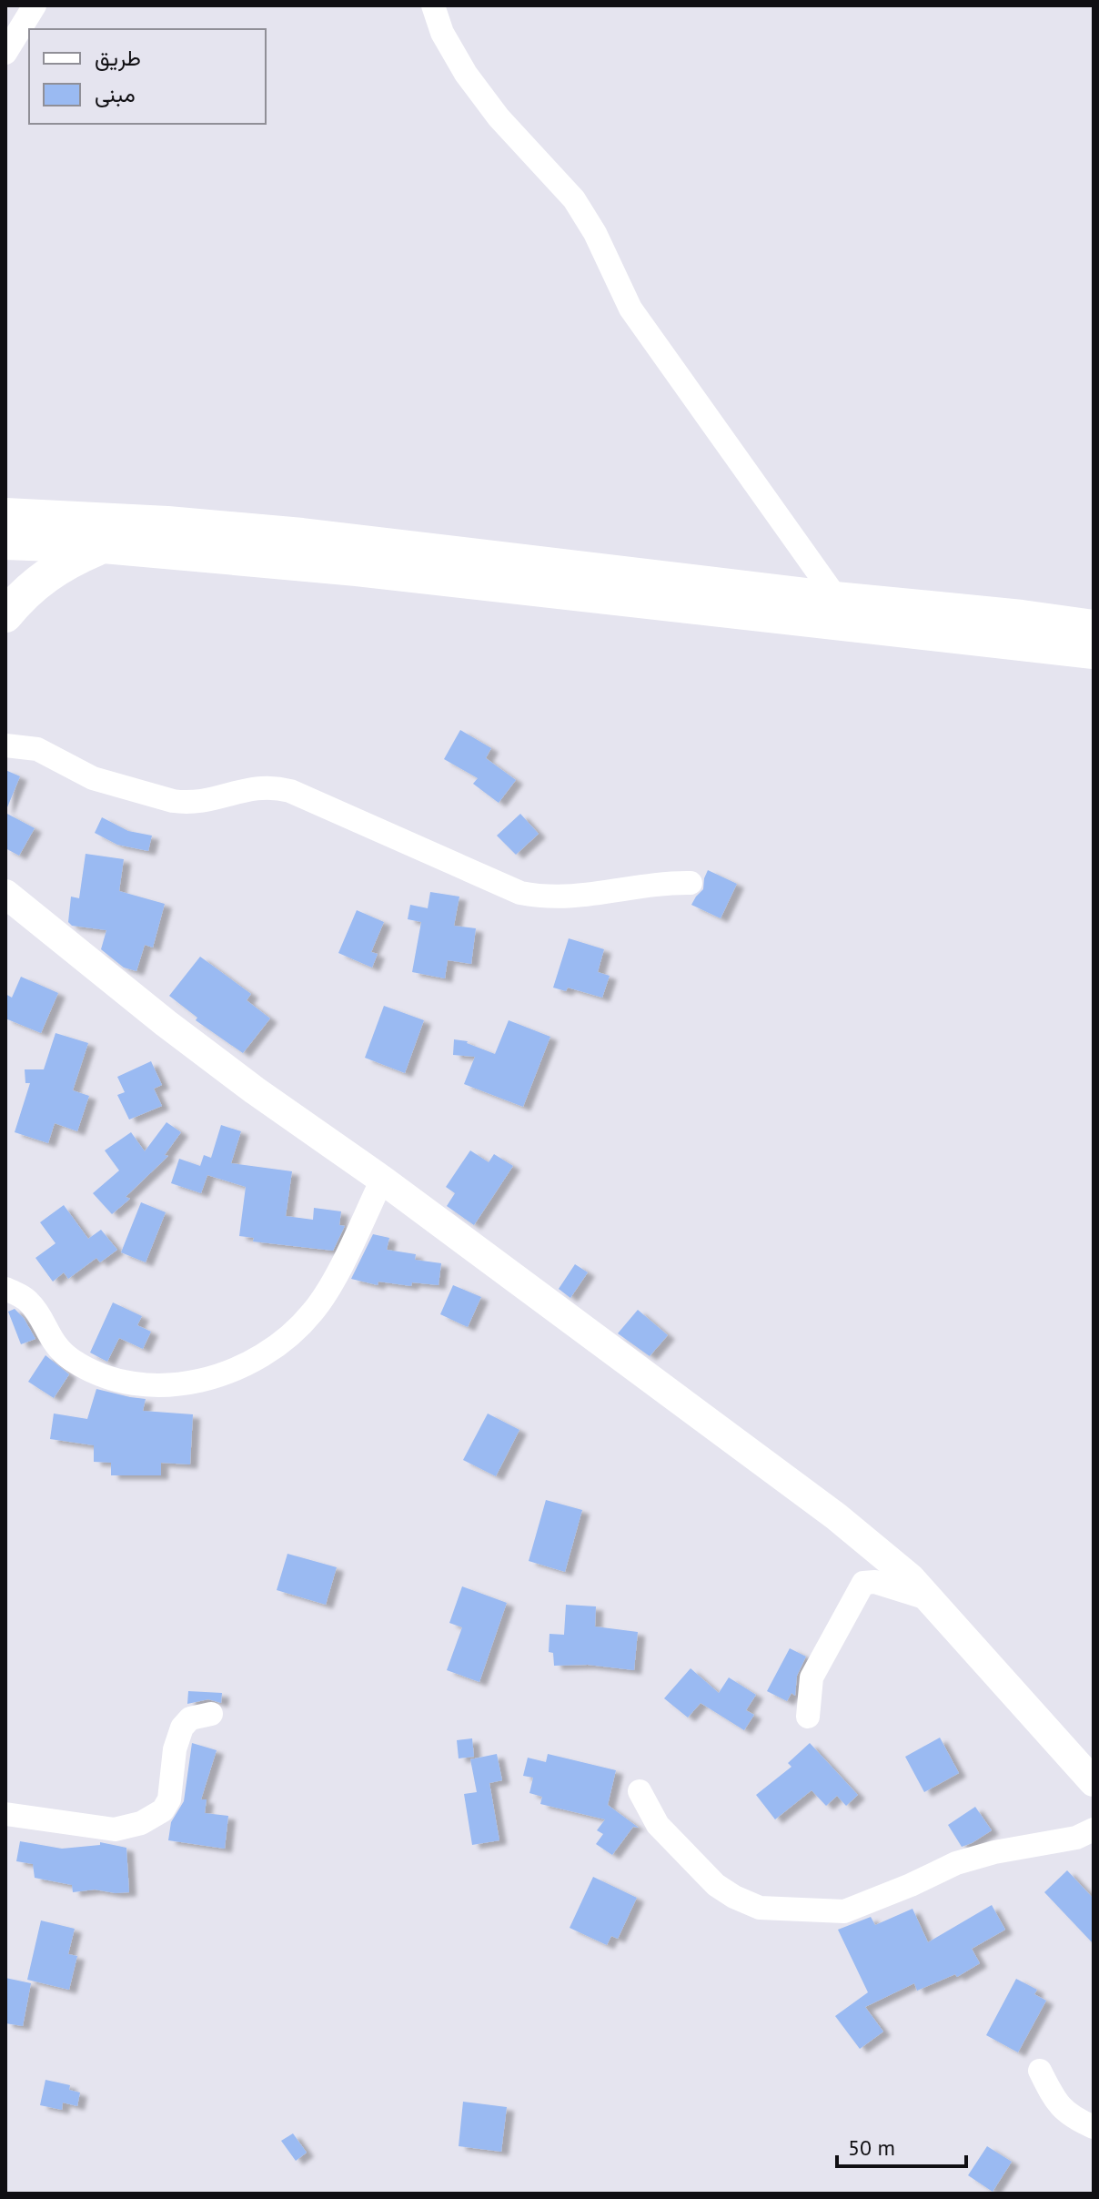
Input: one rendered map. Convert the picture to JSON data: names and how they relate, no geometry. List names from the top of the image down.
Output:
{
  "legend": ["طريق", "مبنى"],
  "scale_bar": "50 m"
}
